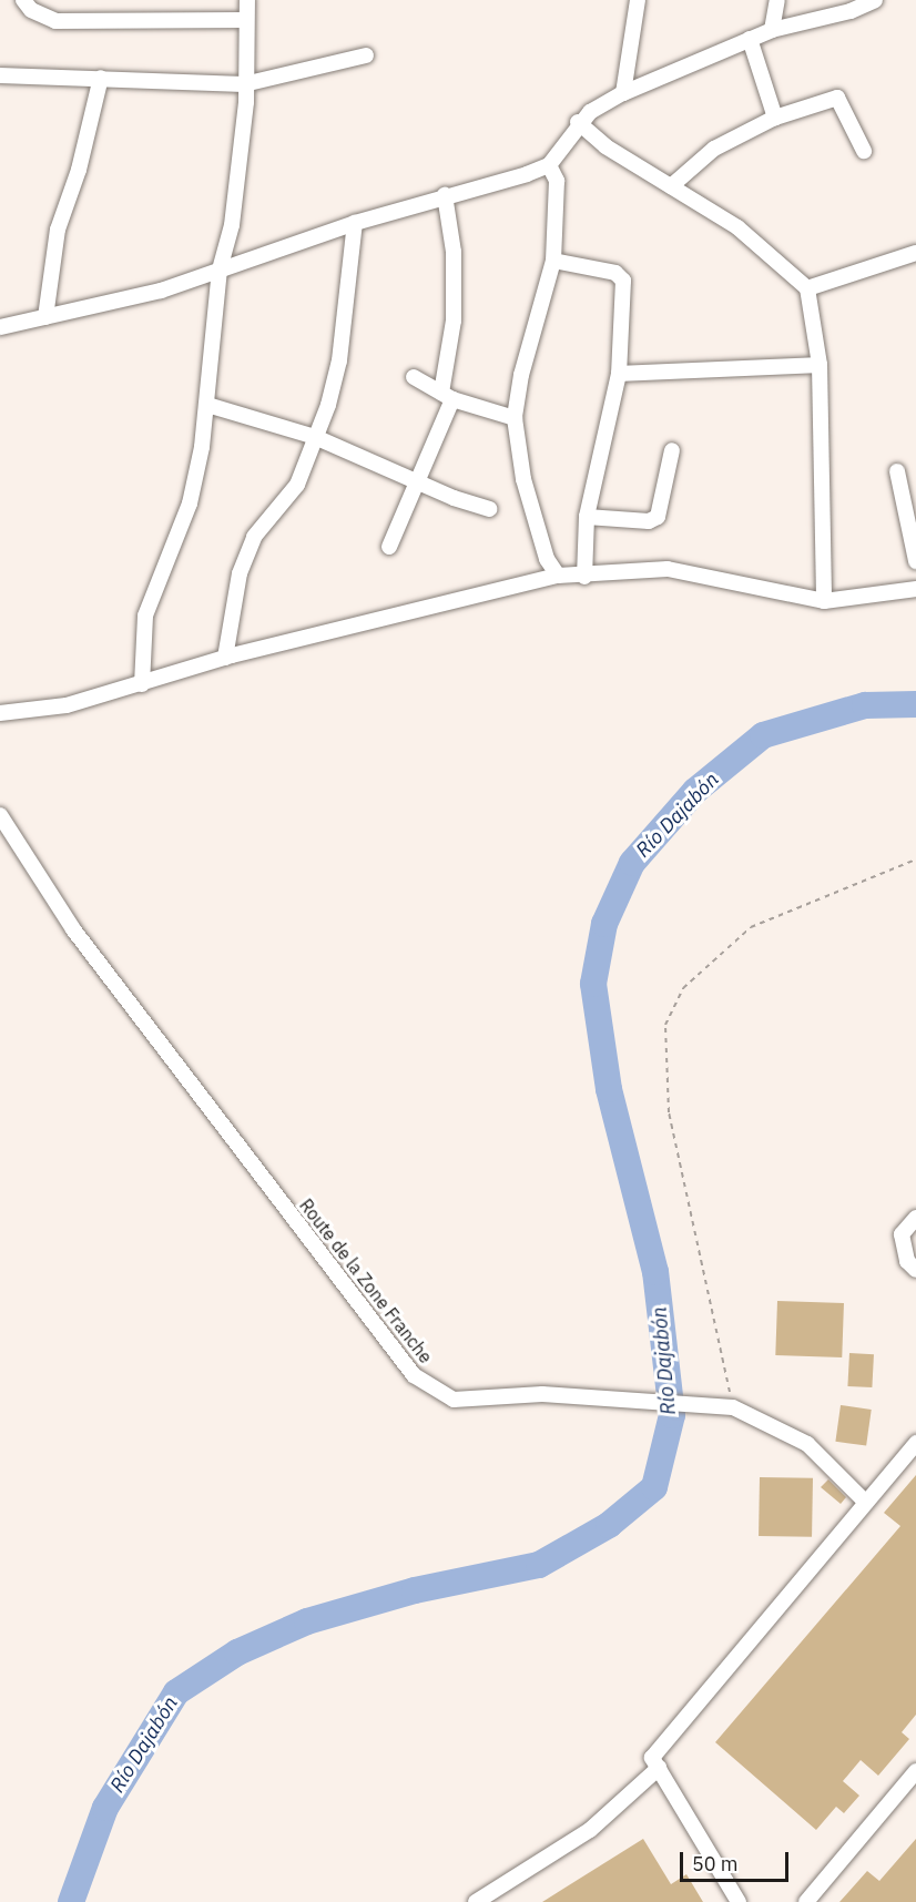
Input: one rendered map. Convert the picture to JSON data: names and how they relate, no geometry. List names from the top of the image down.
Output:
{
  "streets": {
    "street": ["Route de la Zone Franche"]
  },
  "water": ["Río Dajabón"],
  "scale_bar": "50 m"
}
